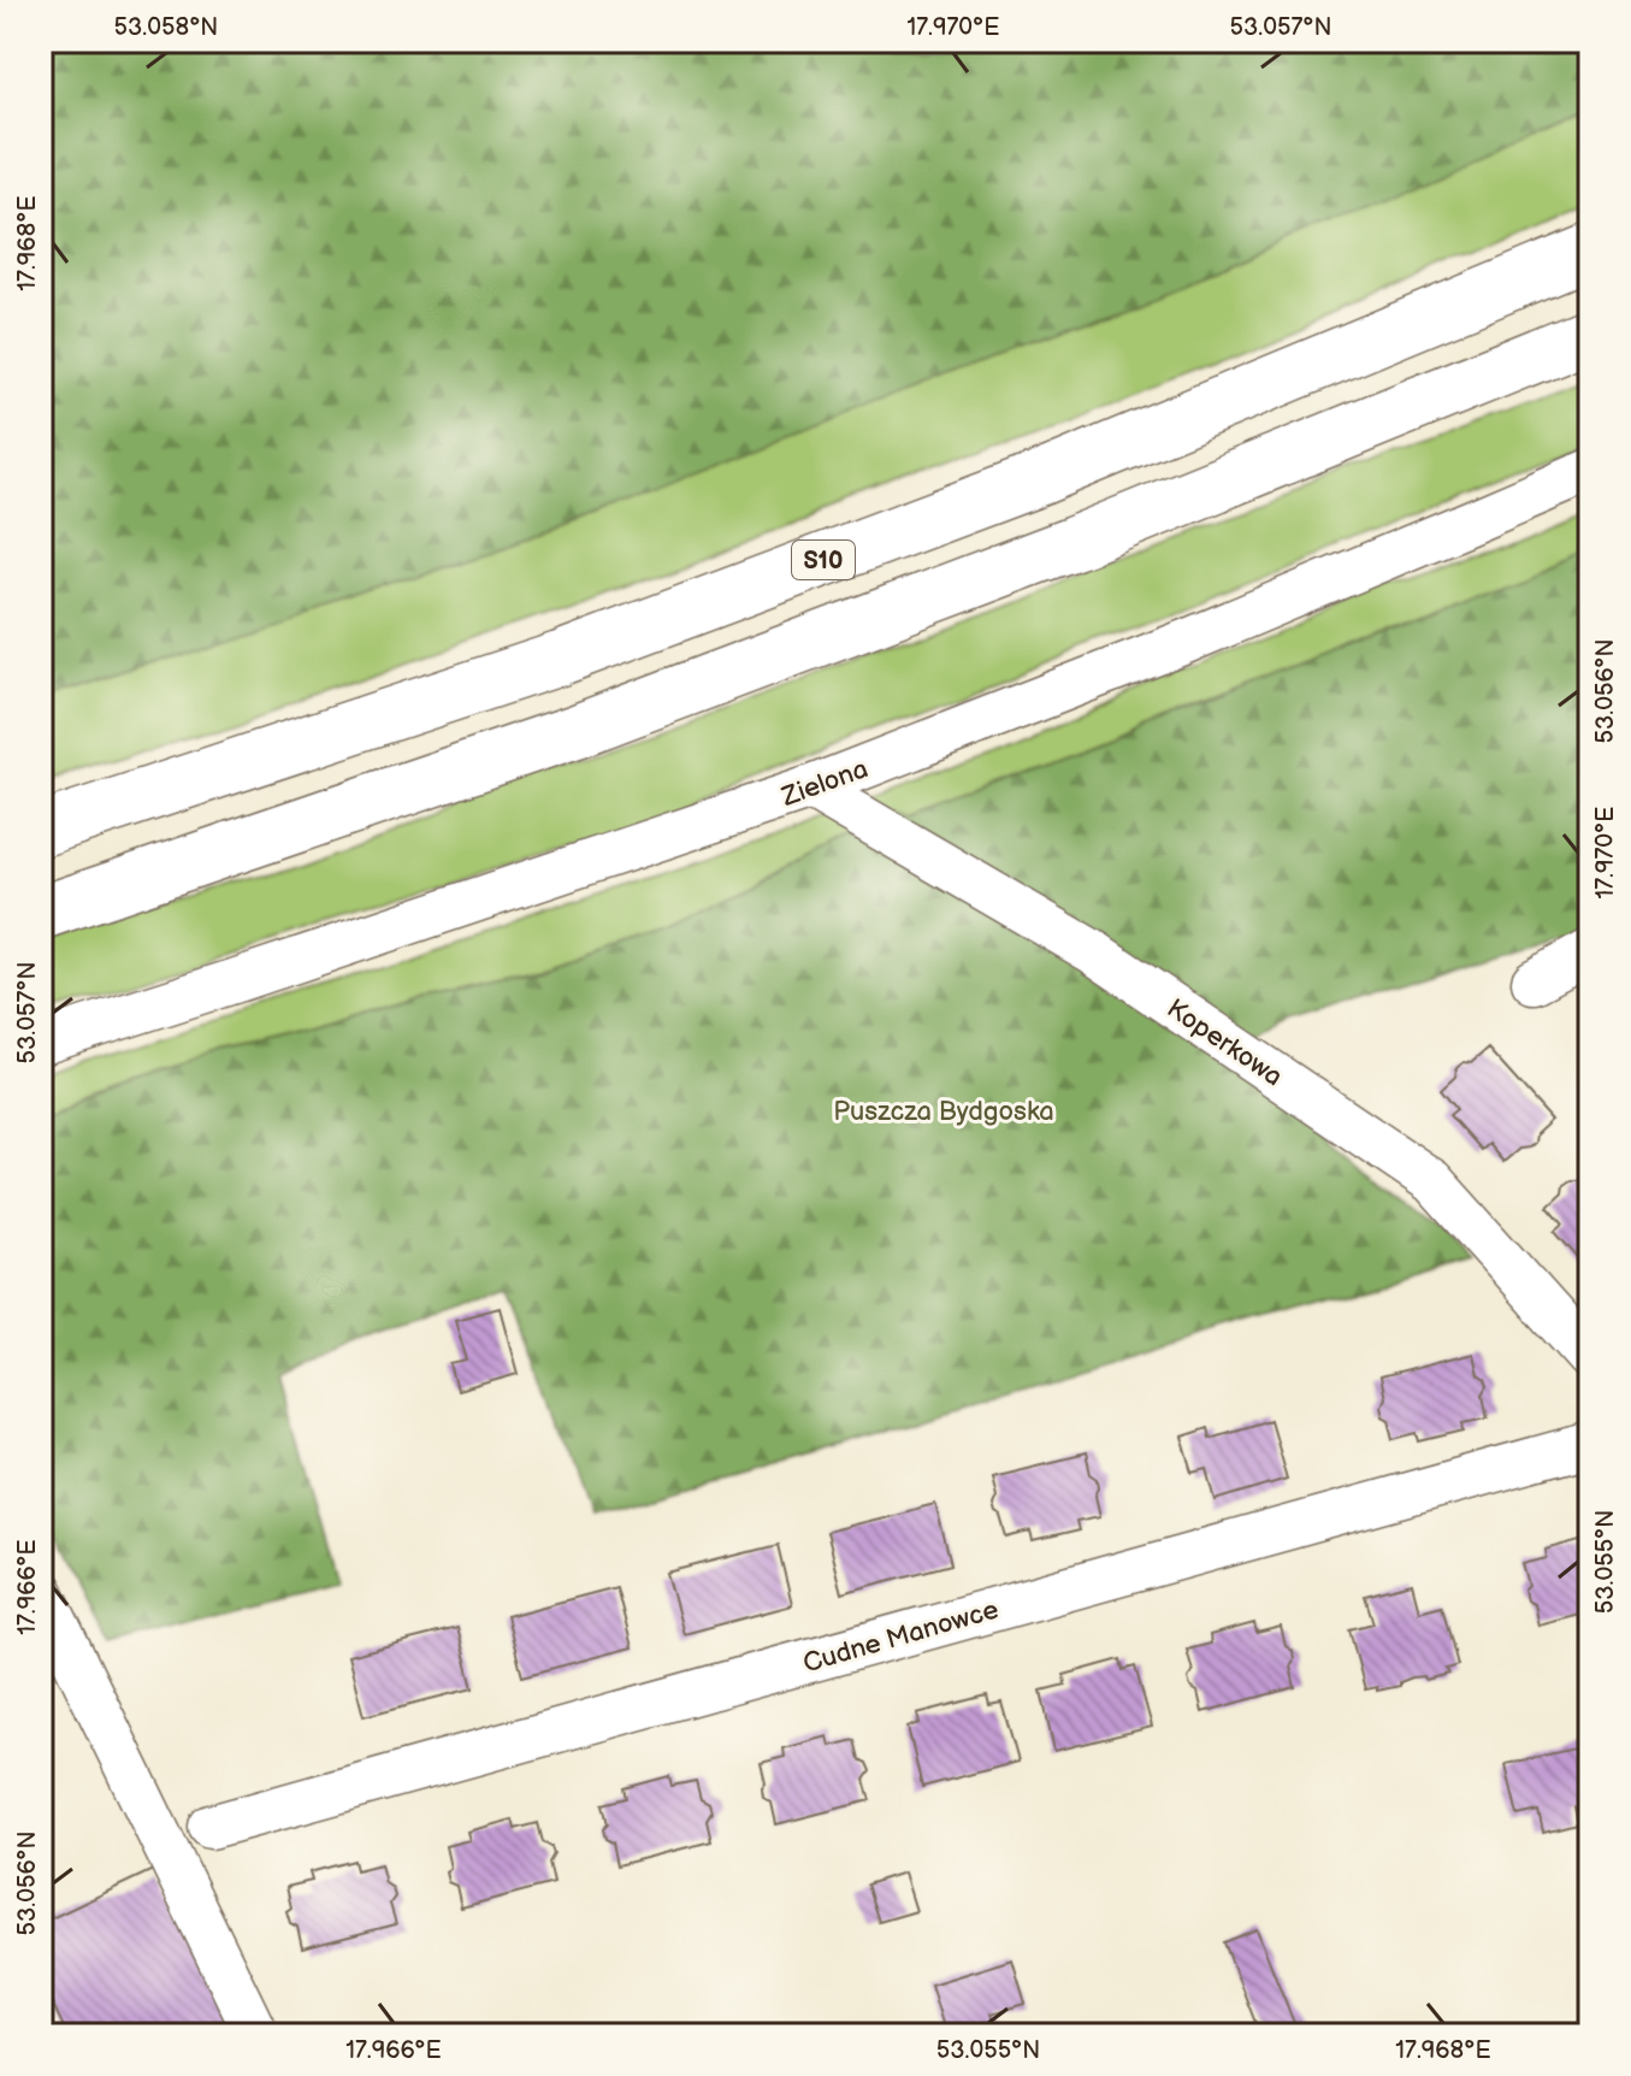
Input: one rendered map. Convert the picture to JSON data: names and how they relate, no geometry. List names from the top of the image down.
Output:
{
  "streets": {
    "highway": ["S10"],
    "street": ["Zielona", "Koperkowa", "Cudne Manowce"]
  },
  "crossings": [
    ["Zielona", "Koperkowa"]
  ],
  "parks": ["Puszcza Bydgoska"],
  "coordinates": [
    "53.058°N",
    "17.970°E",
    "53.057°N",
    "17.968°E",
    "53.056°N",
    "53.055°N",
    "17.966°E"
  ]
}
